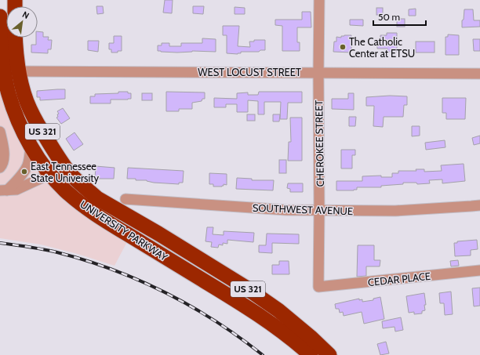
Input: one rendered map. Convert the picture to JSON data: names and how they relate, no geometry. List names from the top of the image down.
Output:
{
  "streets": {
    "highway": ["US 321", "UNIVERSITY PARKWAY"],
    "street": [
      "WEST LOCUST STREET",
      "CHEROKEE STREET",
      "SOUTHWEST AVENUE",
      "CEDAR PLACE"
    ]
  },
  "crossings": [
    ["WEST LOCUST STREET", "CHEROKEE STREET"],
    ["WEST LOCUST STREET", "UNIVERSITY PARKWAY"],
    ["CHEROKEE STREET", "SOUTHWEST AVENUE"],
    ["CHEROKEE STREET", "CEDAR PLACE"]
  ],
  "places": ["The Catholic Center at ETSU", "East Tennessee State University"],
  "scale_bar": "50 m",
  "north": "top right"
}
